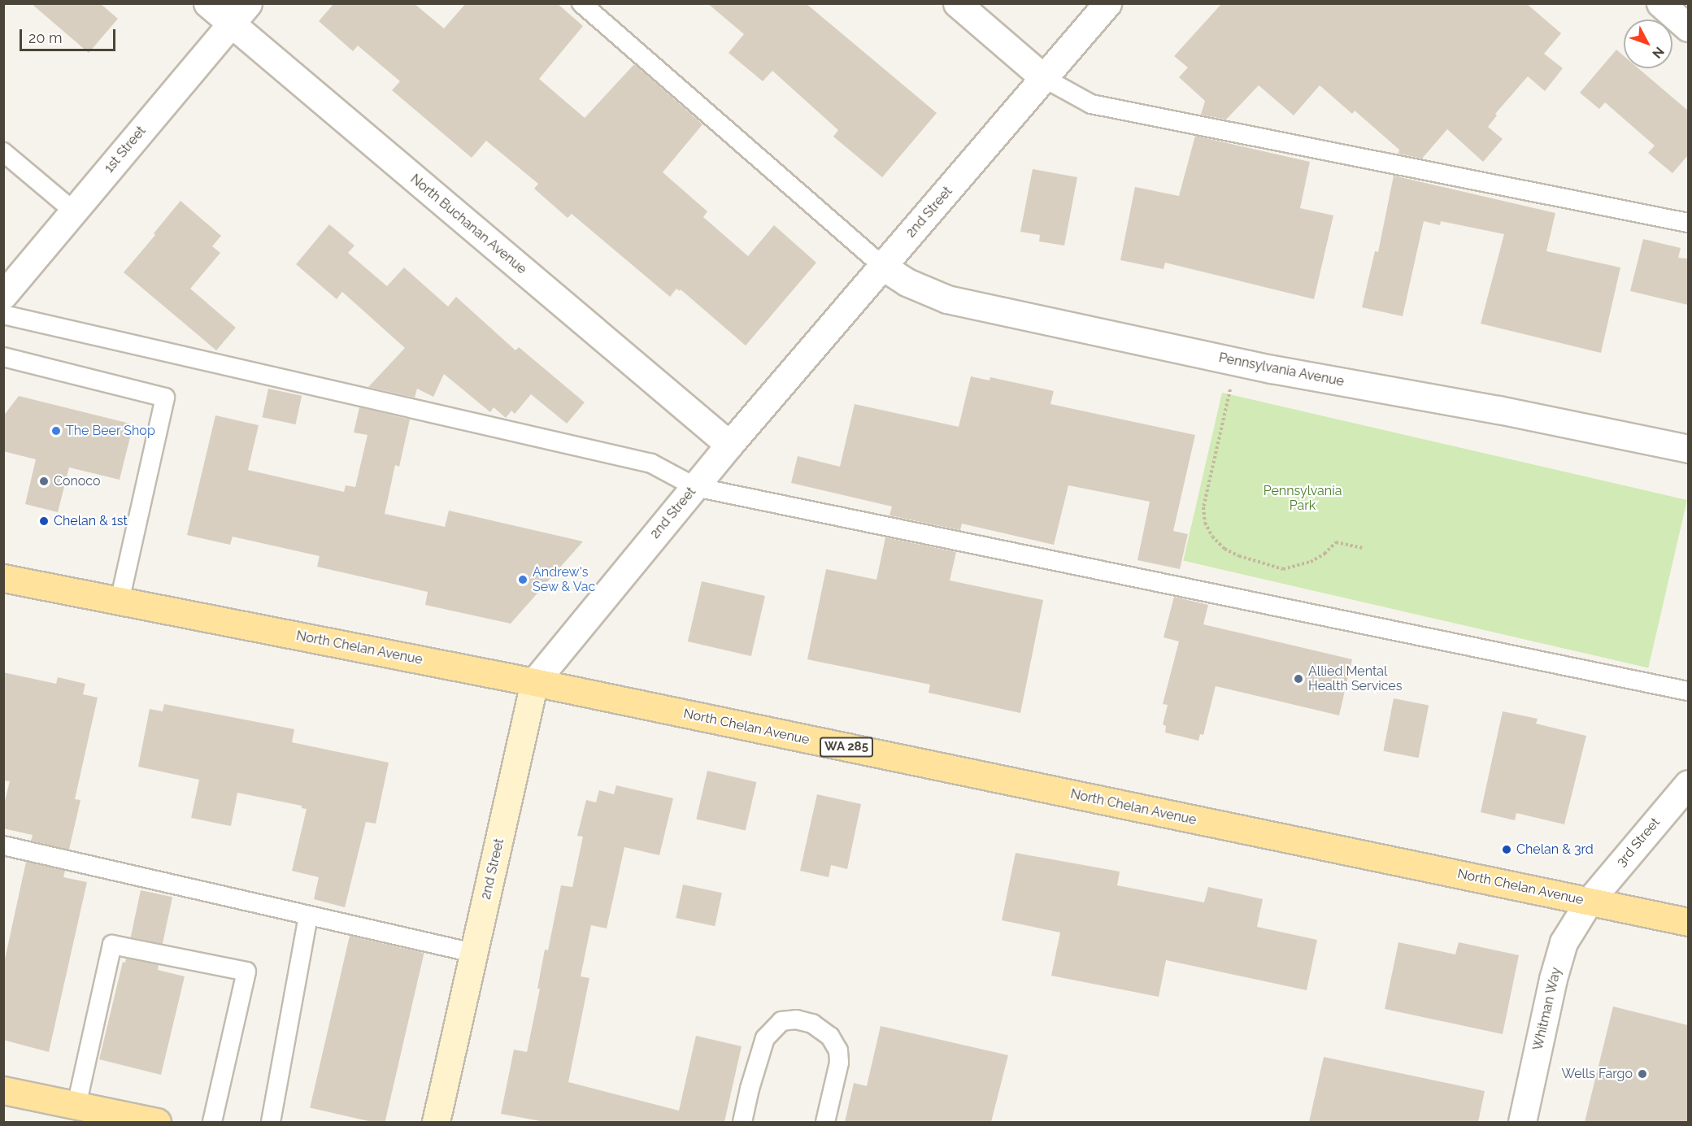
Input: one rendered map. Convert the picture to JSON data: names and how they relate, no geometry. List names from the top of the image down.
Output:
{
  "streets": {
    "main road": ["North Chelan Avenue", "WA 285"],
    "street": [
      "1st Street",
      "2nd Street",
      "North Buchanan Avenue",
      "Pennsylvania Avenue",
      "3rd Street",
      "Whitman Way"
    ]
  },
  "crossings": [
    ["1st Street", "North Buchanan Avenue"],
    ["2nd Street", "North Buchanan Avenue"],
    ["2nd Street", "Pennsylvania Avenue"],
    ["2nd Street", "North Chelan Avenue"],
    ["North Chelan Avenue", "3rd Street"],
    ["North Chelan Avenue", "Whitman Way"],
    ["3rd Street", "Whitman Way"]
  ],
  "parks": ["Pennsylvania Park"],
  "places": [
    "The Beer Shop",
    "Conoco",
    "Chelan & 1st",
    "Andrew's Sew & Vac",
    "Allied Mental Health Services",
    "Chelan & 3rd",
    "Wells Fargo"
  ],
  "scale_bar": "20 m",
  "north": "bottom right"
}
